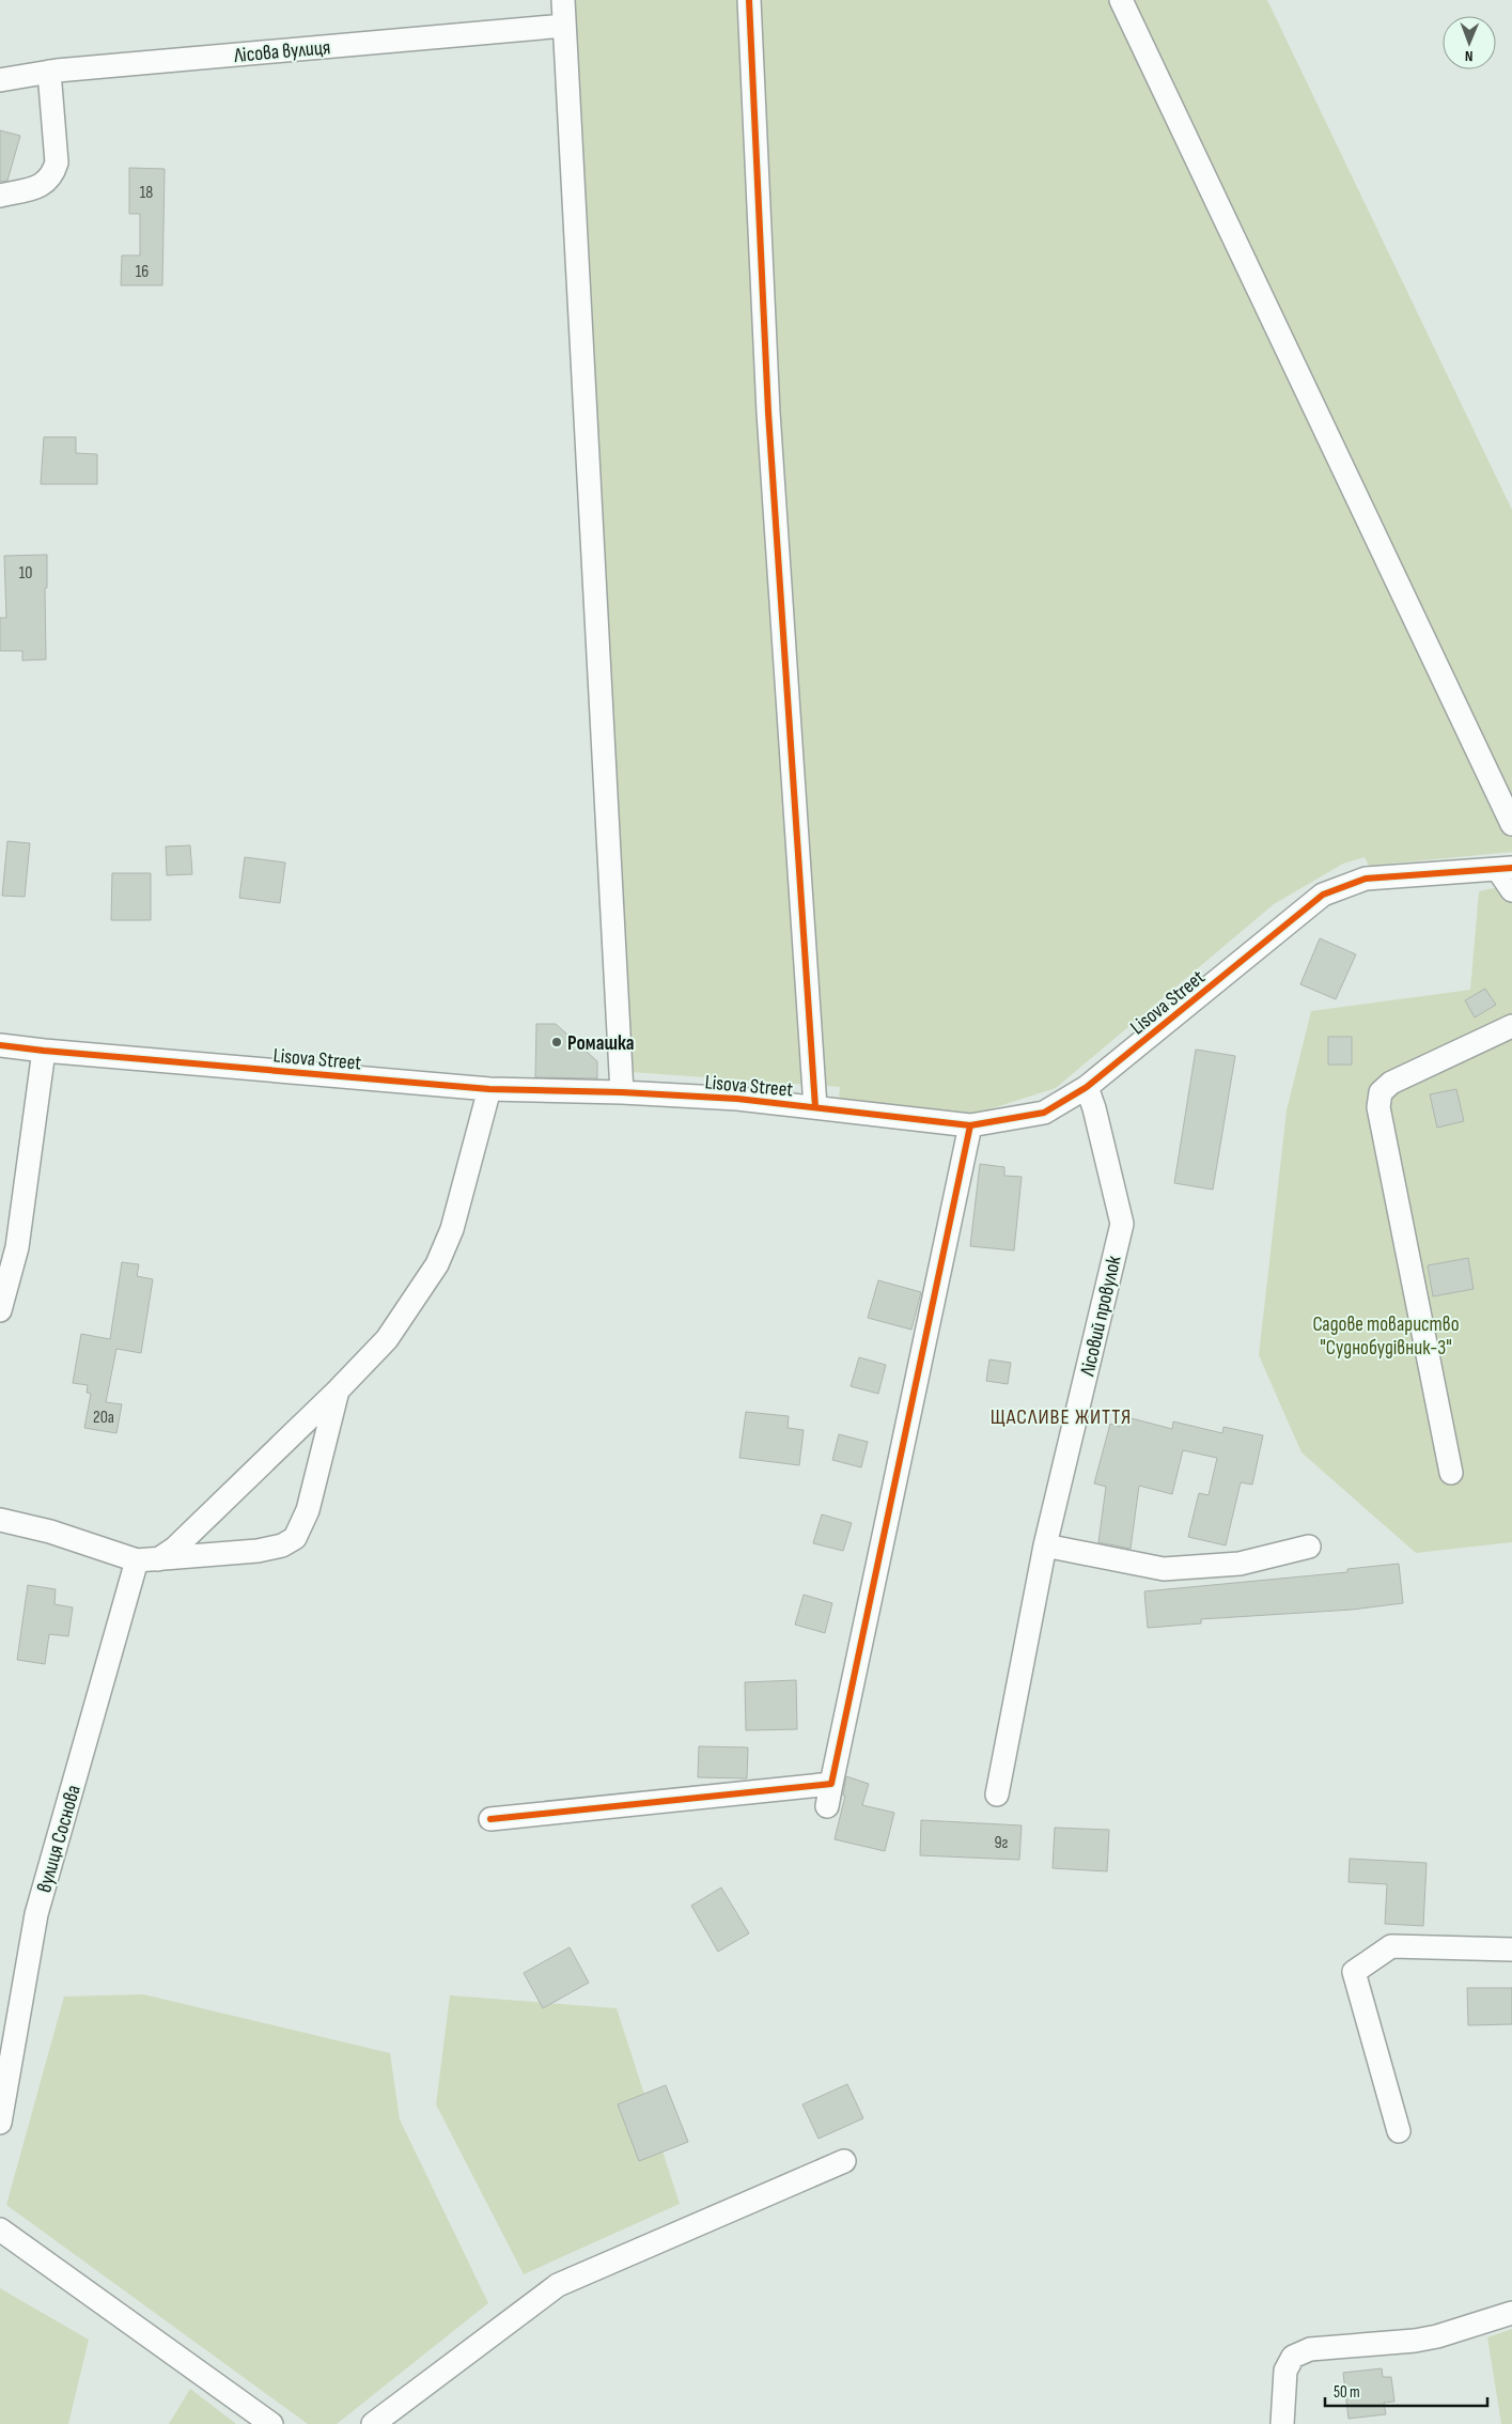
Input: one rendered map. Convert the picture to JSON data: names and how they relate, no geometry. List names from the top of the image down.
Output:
{
  "streets": {
    "street": [
      "Лісова вулиця",
      "Lisova Street",
      "Лісовий провулок",
      "вулиця Соснова"
    ]
  },
  "crossings": [
    ["Lisova Street", "Лісовий провулок"]
  ],
  "districts": ["ЩАСЛИВЕ ЖИТТЯ"],
  "parks": ["Садове товариство \"Суднобудівник-3\""],
  "places": ["Ромашка"],
  "house_numbers": [
    "18",
    "16",
    "10",
    "20а",
    "9г"
  ],
  "scale_bar": "50 m",
  "north": "bottom"
}
